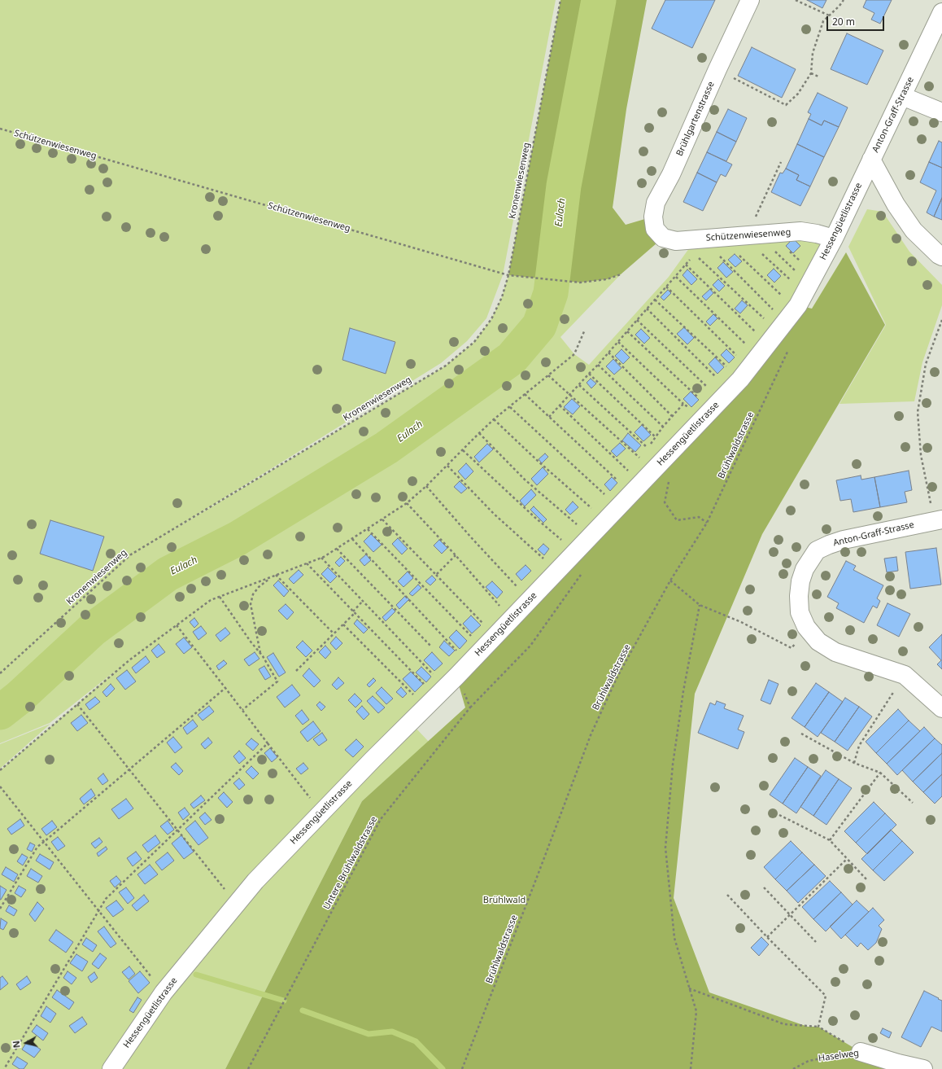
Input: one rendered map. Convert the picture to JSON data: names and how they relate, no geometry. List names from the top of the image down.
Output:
{
  "streets": {
    "street": [
      "Anton-Graff-Strasse",
      "Brühlgartenstrasse",
      "Schützenwiesenweg",
      "Hessengüetlistrasse",
      "Haselweg"
    ],
    "path": ["Kronenwiesenweg", "Brühlwaldstrasse", "Untere Brühlwaldstrasse"]
  },
  "crossings": [
    ["Anton-Graff-Strasse", "Hessengüetlistrasse"],
    ["Brühlgartenstrasse", "Schützenwiesenweg"],
    ["Schützenwiesenweg", "Kronenwiesenweg"],
    ["Schützenwiesenweg", "Hessengüetlistrasse"],
    ["Hessengüetlistrasse", "Untere Brühlwaldstrasse"]
  ],
  "water": ["Eulach"],
  "parks": ["Brühlwald"],
  "scale_bar": "20 m",
  "north": "left"
}
